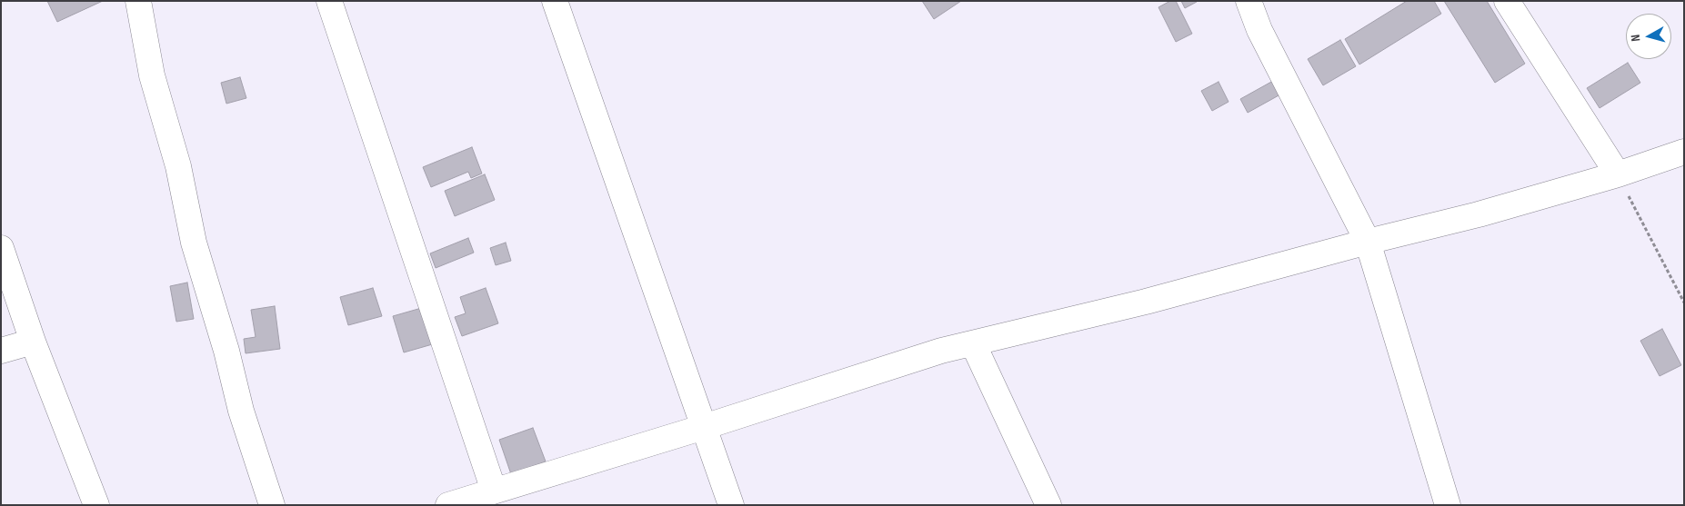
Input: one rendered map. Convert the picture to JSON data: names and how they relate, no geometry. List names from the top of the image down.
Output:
{
  "north": "left"
}
